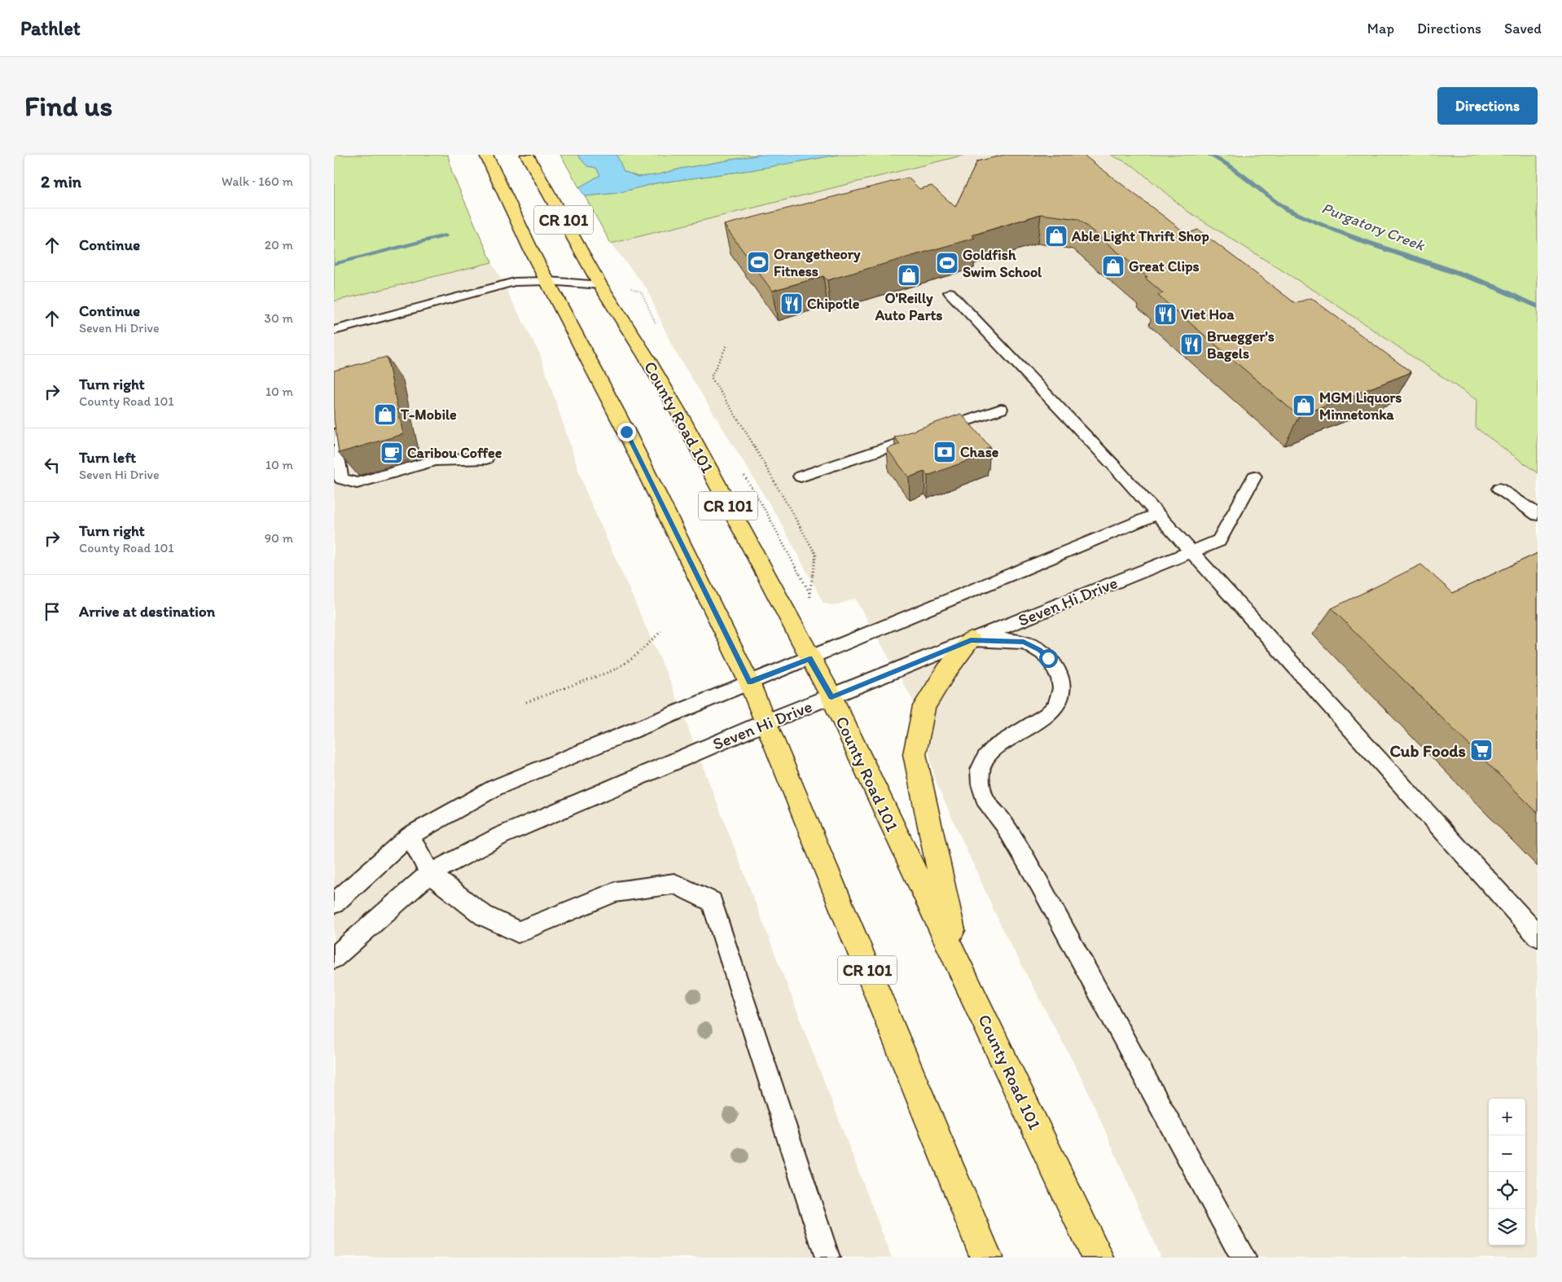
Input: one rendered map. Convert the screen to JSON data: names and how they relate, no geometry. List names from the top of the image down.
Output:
{
  "streets": {
    "main road": ["CR 101", "County Road 101"],
    "lane": ["Seven Hi Drive"]
  },
  "crossings": [
    ["CR 101", "Seven Hi Drive"],
    ["County Road 101", "Seven Hi Drive"]
  ],
  "water": ["Purgatory Creek"],
  "places": {
    "shop": [
      "Able Light Thrift Shop",
      "Great Clips",
      "O'Reilly Auto Parts",
      "MGM Liquors Minnetonka",
      "T-Mobile"
    ],
    "sports": ["Orangetheory Fitness", "Goldfish Swim School"],
    "restaurant": ["Chipotle", "Viet Hoa", "Bruegger's Bagels"],
    "bank": ["Chase"],
    "cafe": ["Caribou Coffee"],
    "supermarket": ["Cub Foods"]
  },
  "page": {
    "header": "Pathlet",
    "nav": ["Map", "Directions", "Saved"],
    "buttons": "Directions",
    "title": "Find us",
    "heading": ["2 min", "Walk · 160 m"],
    "list": [
      ["Continue", "20 m"],
      ["Continue", "Seven Hi Drive", "30 m"],
      ["Turn right", "County Road 101", "10 m"],
      ["Turn left", "Seven Hi Drive", "10 m"],
      ["Turn right", "County Road 101", "90 m"],
      "Arrive at destination"
    ],
    "map_buttons": ["+", "−"]
  }
}
